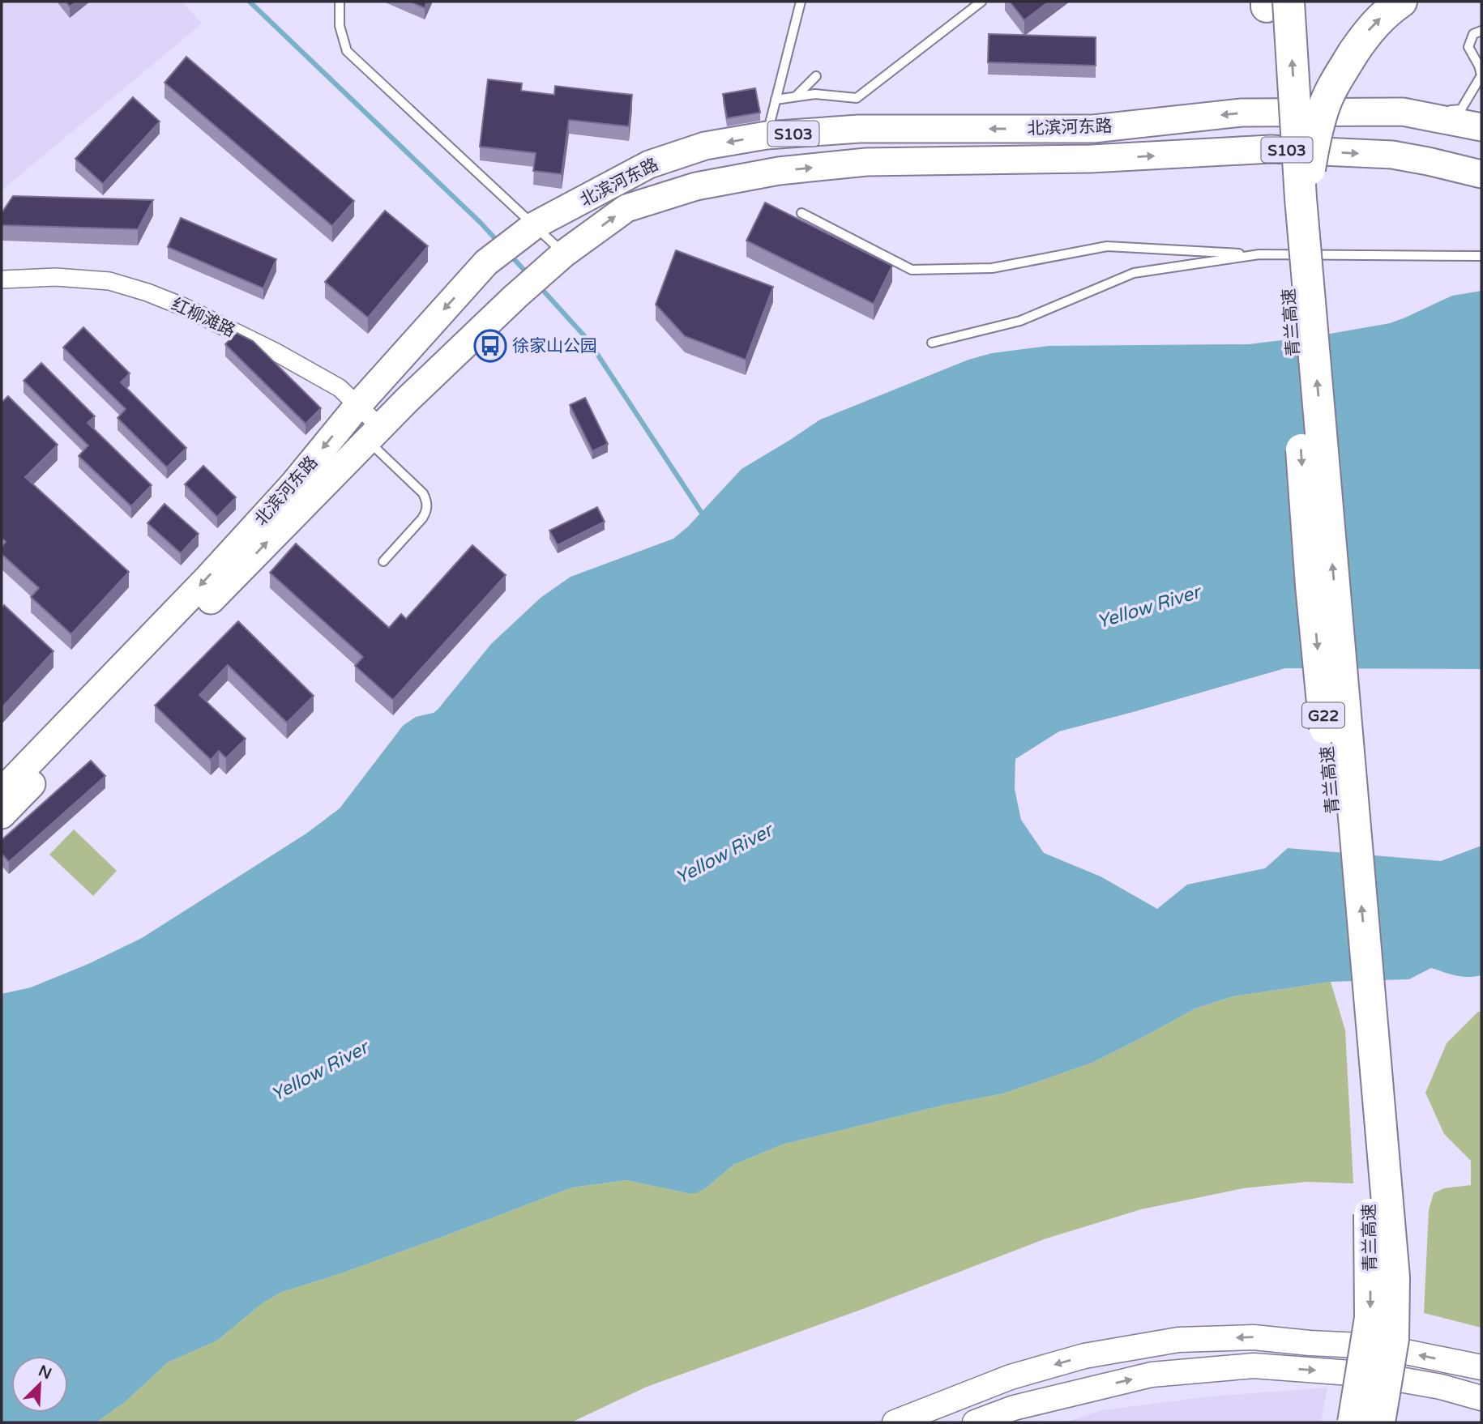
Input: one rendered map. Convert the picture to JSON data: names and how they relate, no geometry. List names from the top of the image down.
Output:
{
  "streets": {
    "highway": ["青兰高速", "G22"],
    "main road": ["北滨河东路", "S103"],
    "street": ["红柳滩路"]
  },
  "crossings": [
    ["北滨河东路", "红柳滩路"]
  ],
  "water": ["Yellow River"],
  "places": {
    "bus stop": ["徐家山公园"]
  },
  "north": "top right"
}
